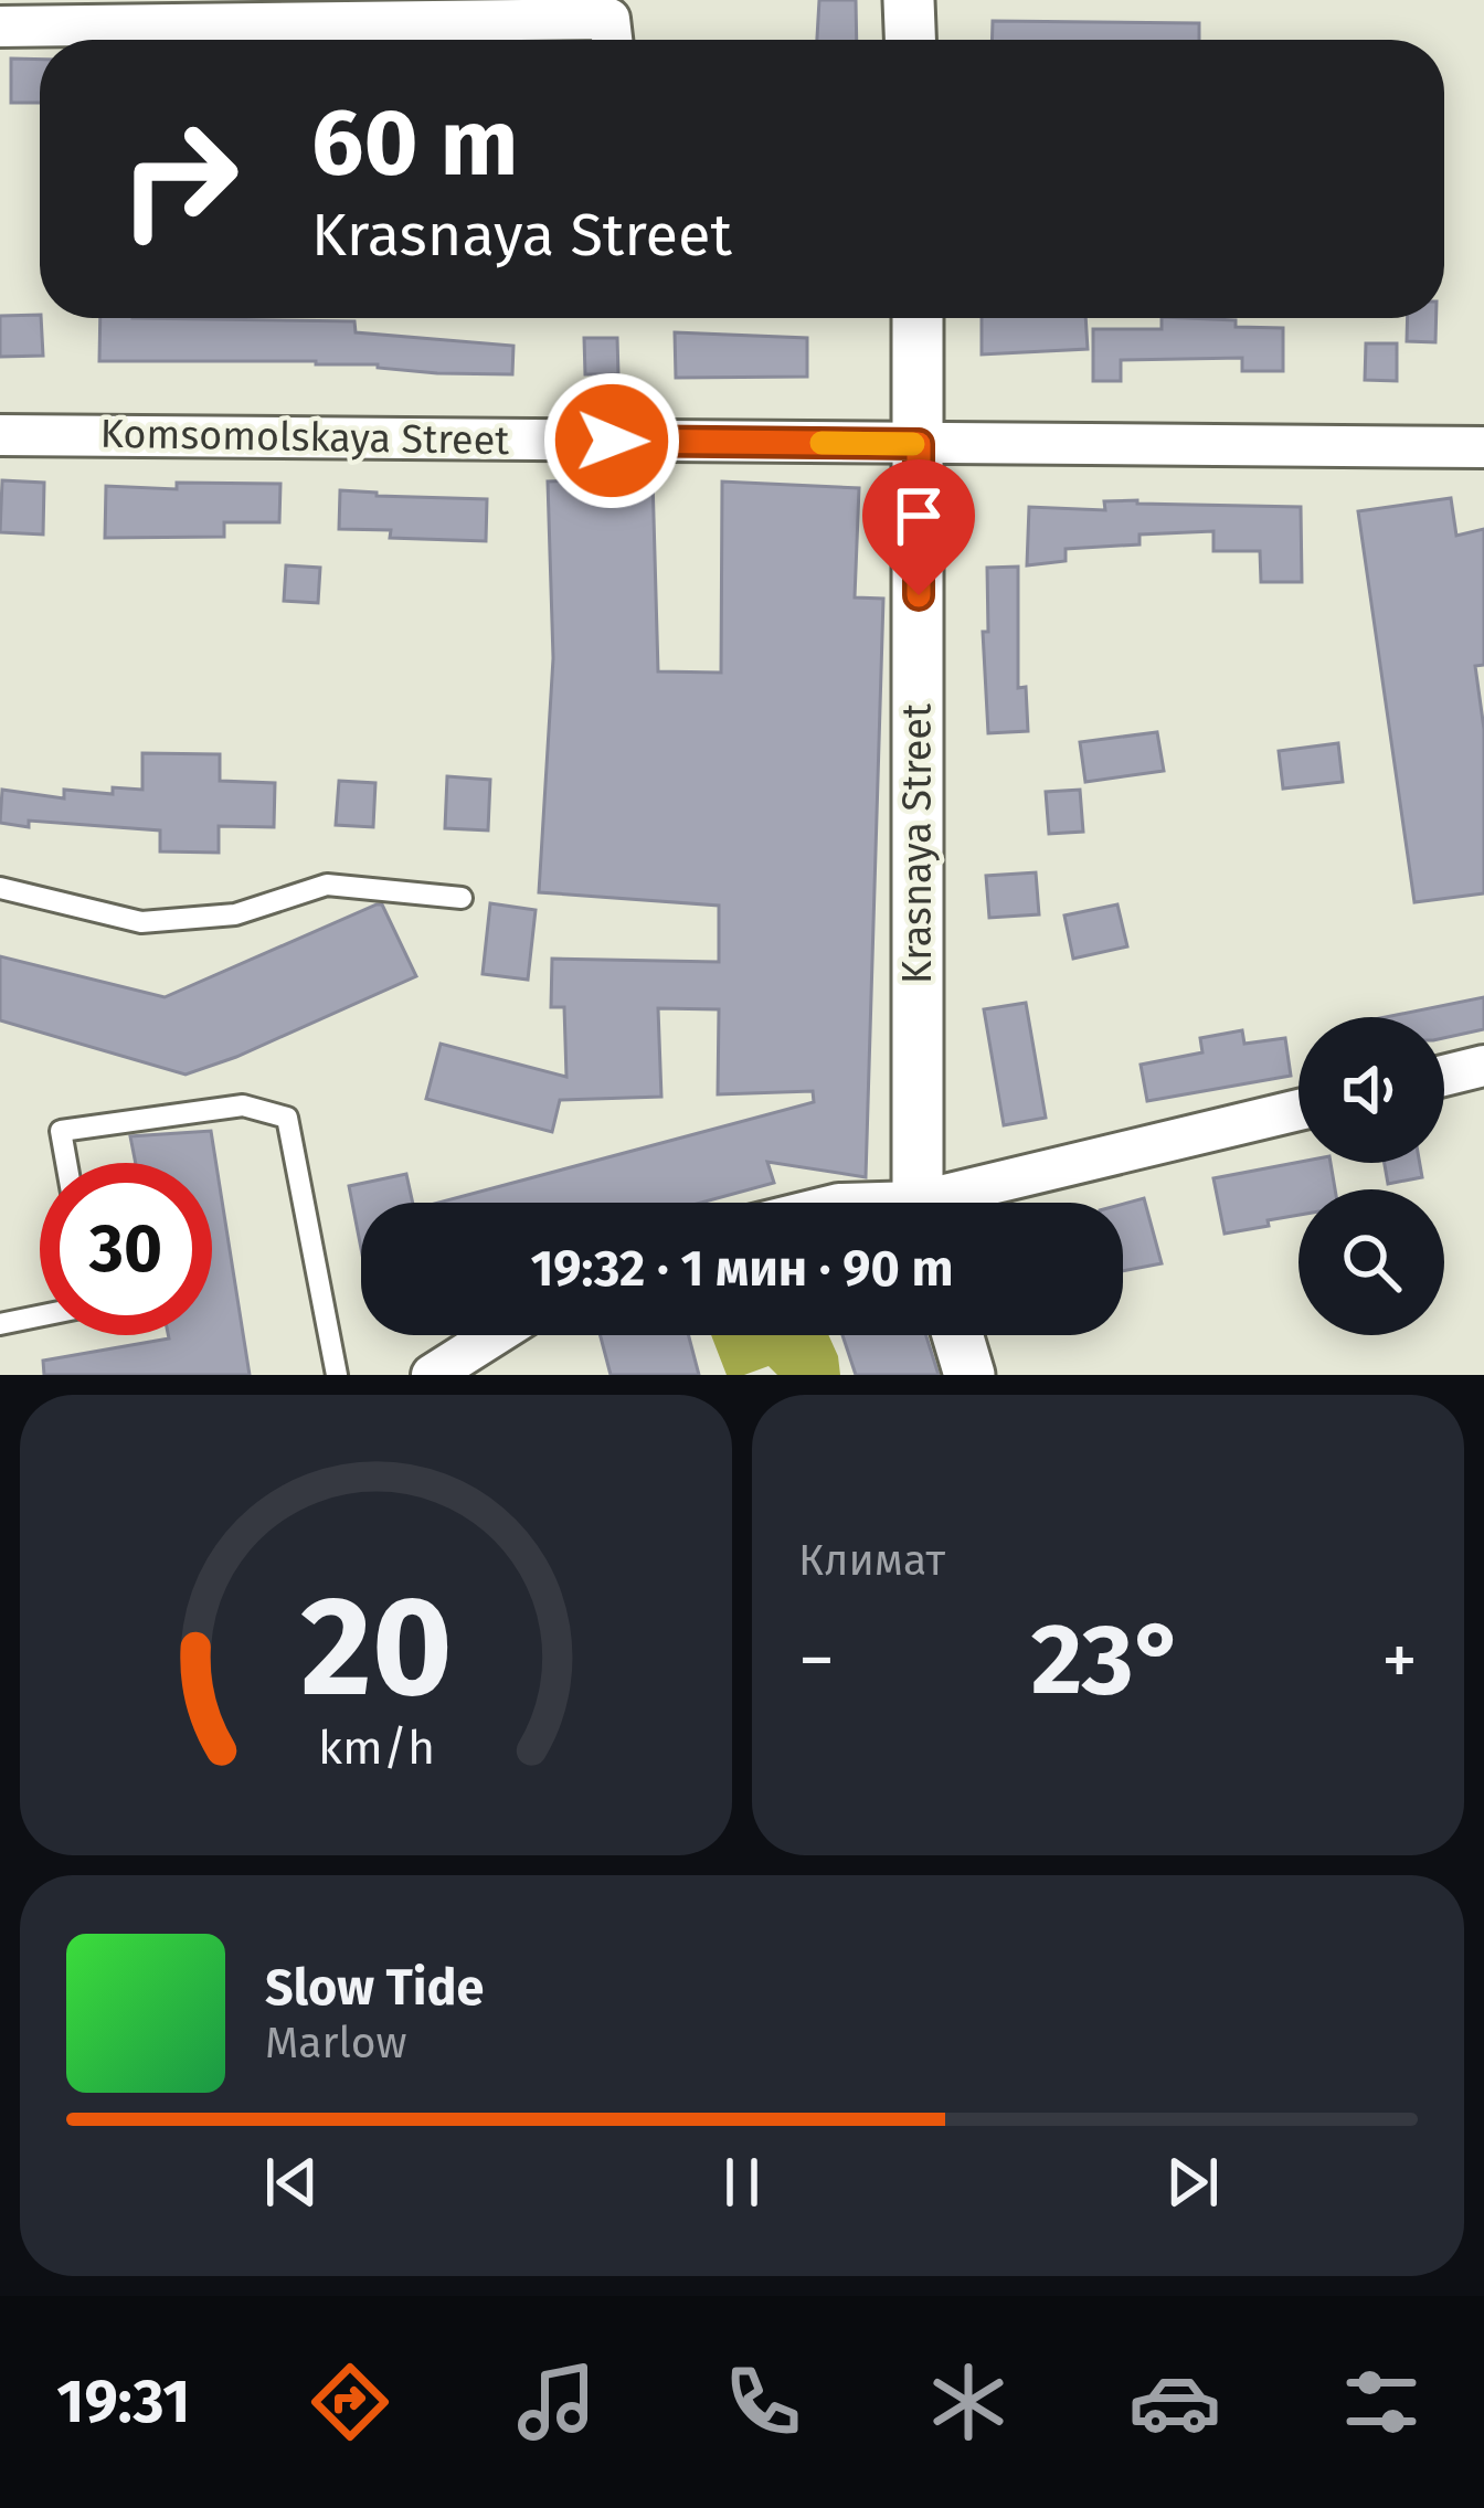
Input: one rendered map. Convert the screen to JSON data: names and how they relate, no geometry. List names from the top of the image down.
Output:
{
  "streets": {
    "street": ["Komsomolskaya Street", "Krasnaya Street"]
  },
  "crossings": [
    ["Komsomolskaya Street", "Krasnaya Street"]
  ],
  "page": {
    "turn": ["60 m", "Krasnaya Street"],
    "limit": "30",
    "trip": "19:32 · 1 мин · 90 m",
    "tile": "Климат",
    "heat": ["−", "23°", "+"],
    "song": ["Slow Tide", "Marlow"],
    "tabs": "19:31",
    "gauge": ["20", "km/h"]
  }
}
